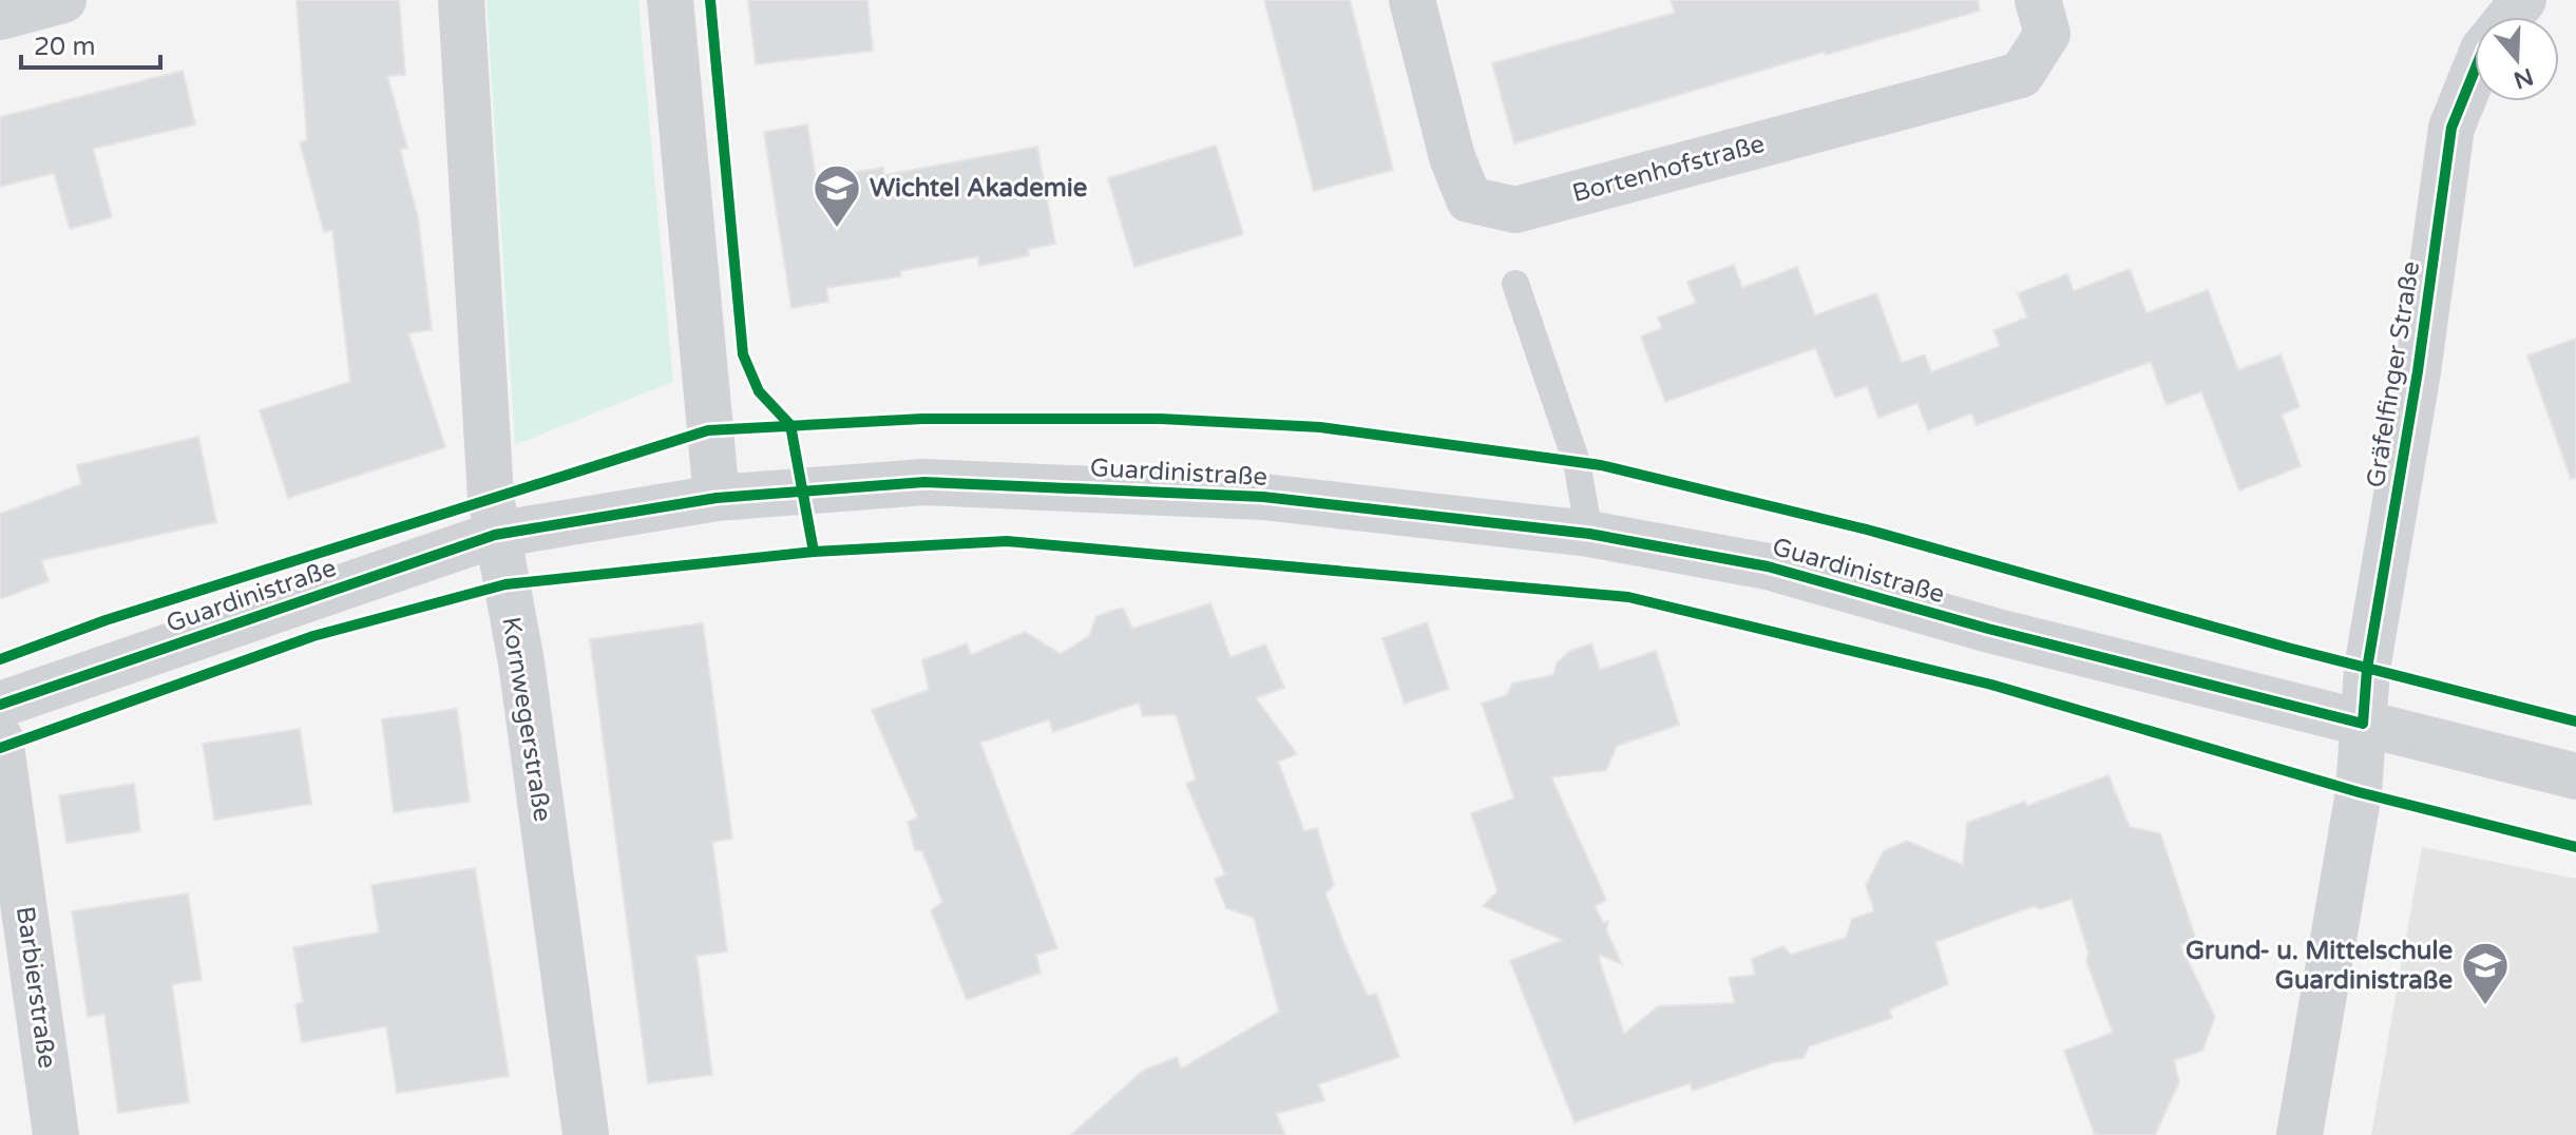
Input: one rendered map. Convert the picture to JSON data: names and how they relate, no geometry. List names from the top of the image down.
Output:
{
  "streets": {
    "street": [
      "Bortenhofstraße",
      "Gräfelfinger Straße",
      "Guardinistraße",
      "Kornwegerstraße",
      "Barbierstraße"
    ]
  },
  "crossings": [
    ["Gräfelfinger Straße", "Guardinistraße"],
    ["Guardinistraße", "Kornwegerstraße"]
  ],
  "places": {
    "school or university": ["Wichtel Akademie", "Grund- u. Mittelschule Guardinistraße"]
  },
  "scale_bar": "20 m",
  "north": "bottom"
}
